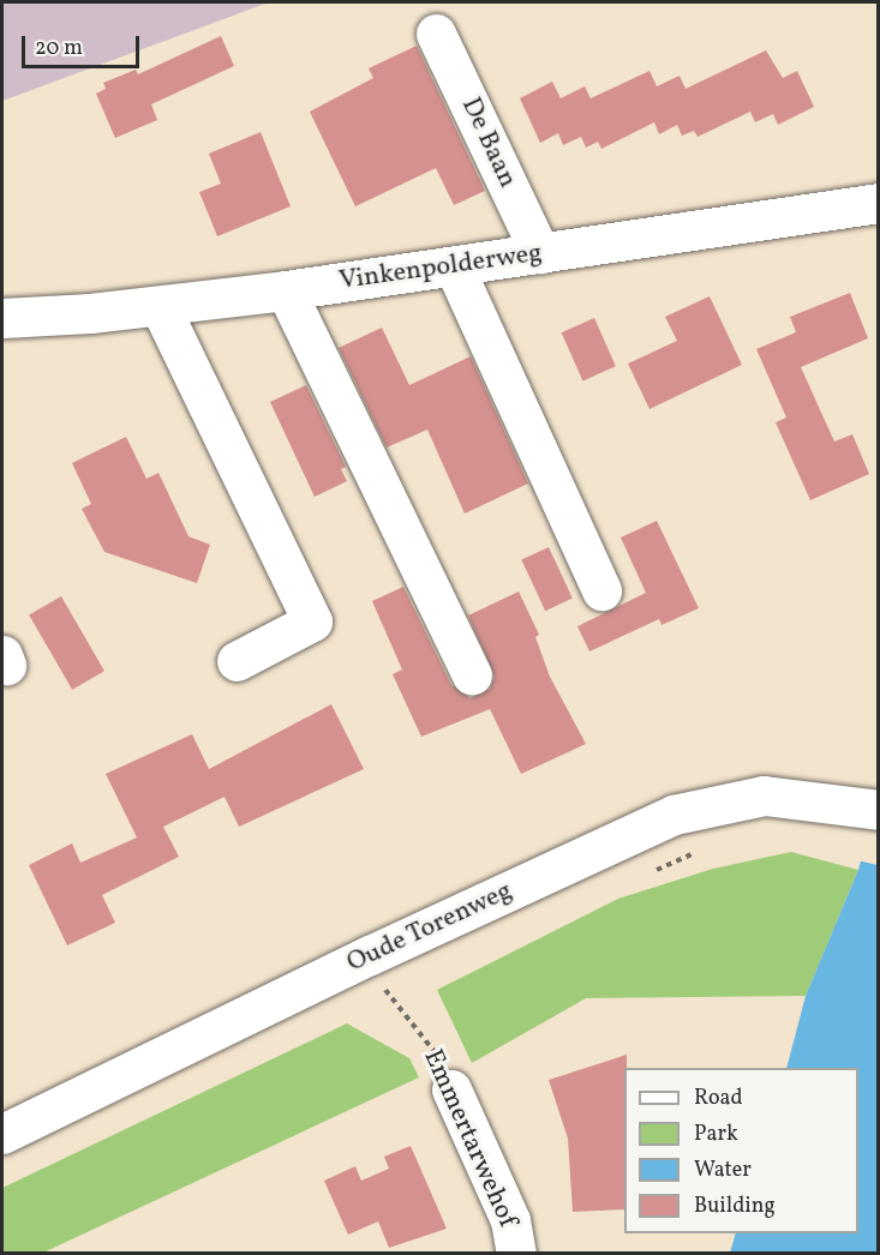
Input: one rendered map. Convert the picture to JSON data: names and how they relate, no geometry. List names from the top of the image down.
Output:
{
  "streets": {
    "street": [
      "De Baan",
      "Vinkenpolderweg",
      "Oude Torenweg",
      "Emmertarwehof"
    ]
  },
  "crossings": [
    ["De Baan", "Vinkenpolderweg"],
    ["Oude Torenweg", "Emmertarwehof"]
  ],
  "legend": [
    "Road",
    "Park",
    "Water",
    "Building"
  ],
  "scale_bar": "20 m"
}
